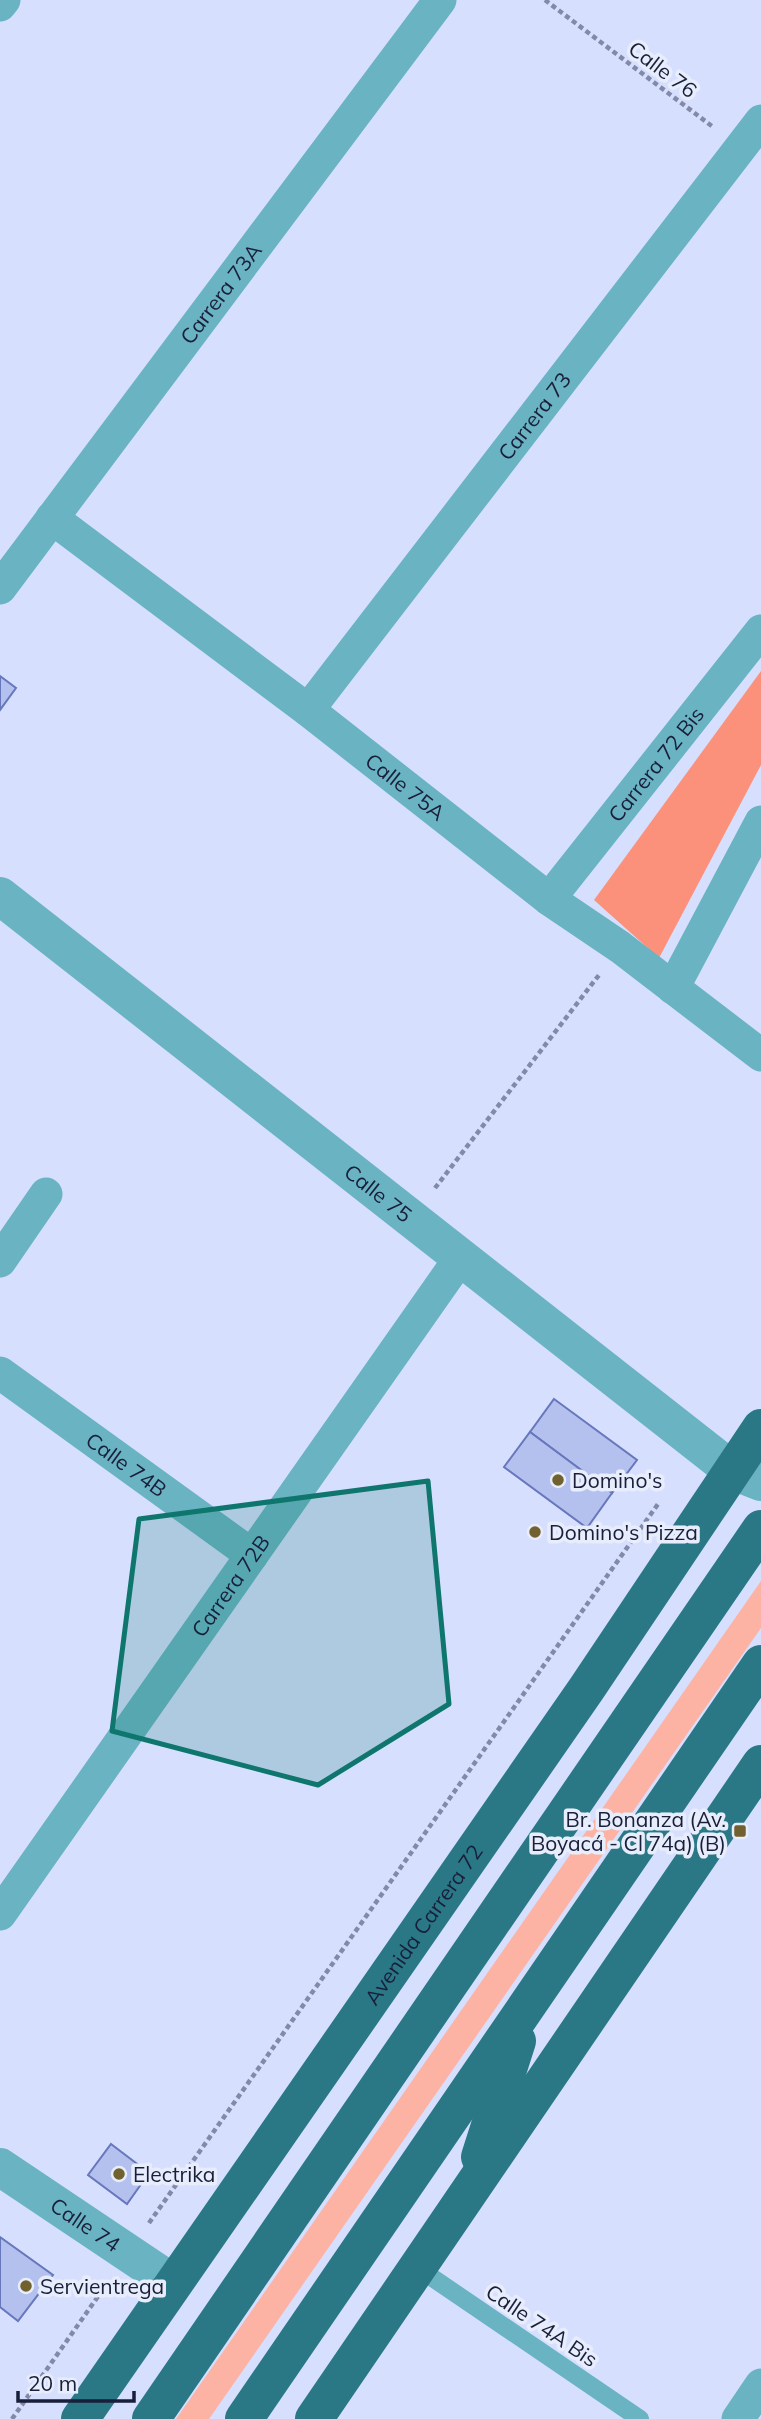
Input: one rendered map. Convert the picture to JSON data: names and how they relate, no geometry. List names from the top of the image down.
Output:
{
  "streets": {
    "highway": ["Avenida Carrera 72"],
    "street": [
      "Carrera 73A",
      "Carrera 73",
      "Carrera 72 Bis",
      "Calle 75A",
      "Calle 75",
      "Calle 74B",
      "Carrera 72B",
      "Calle 74"
    ],
    "lane": ["Calle 74A Bis"],
    "path": ["Calle 76"]
  },
  "crossings": [
    ["Calle 76", "Carrera 73"],
    ["Carrera 73A", "Calle 75A"],
    ["Carrera 73", "Calle 75A"],
    ["Carrera 72 Bis", "Calle 75A"],
    ["Calle 75", "Carrera 72B"],
    ["Calle 75", "Avenida Carrera 72"],
    ["Calle 74B", "Carrera 72B"],
    ["Avenida Carrera 72", "Calle 74"]
  ],
  "places": {
    "other": [
      "Domino's",
      "Domino's Pizza",
      "Electrika",
      "Servientrega"
    ],
    "transit": ["Br. Bonanza (Av. Boyacá - Cl 74a) (B)"]
  },
  "scale_bar": "20 m"
}
